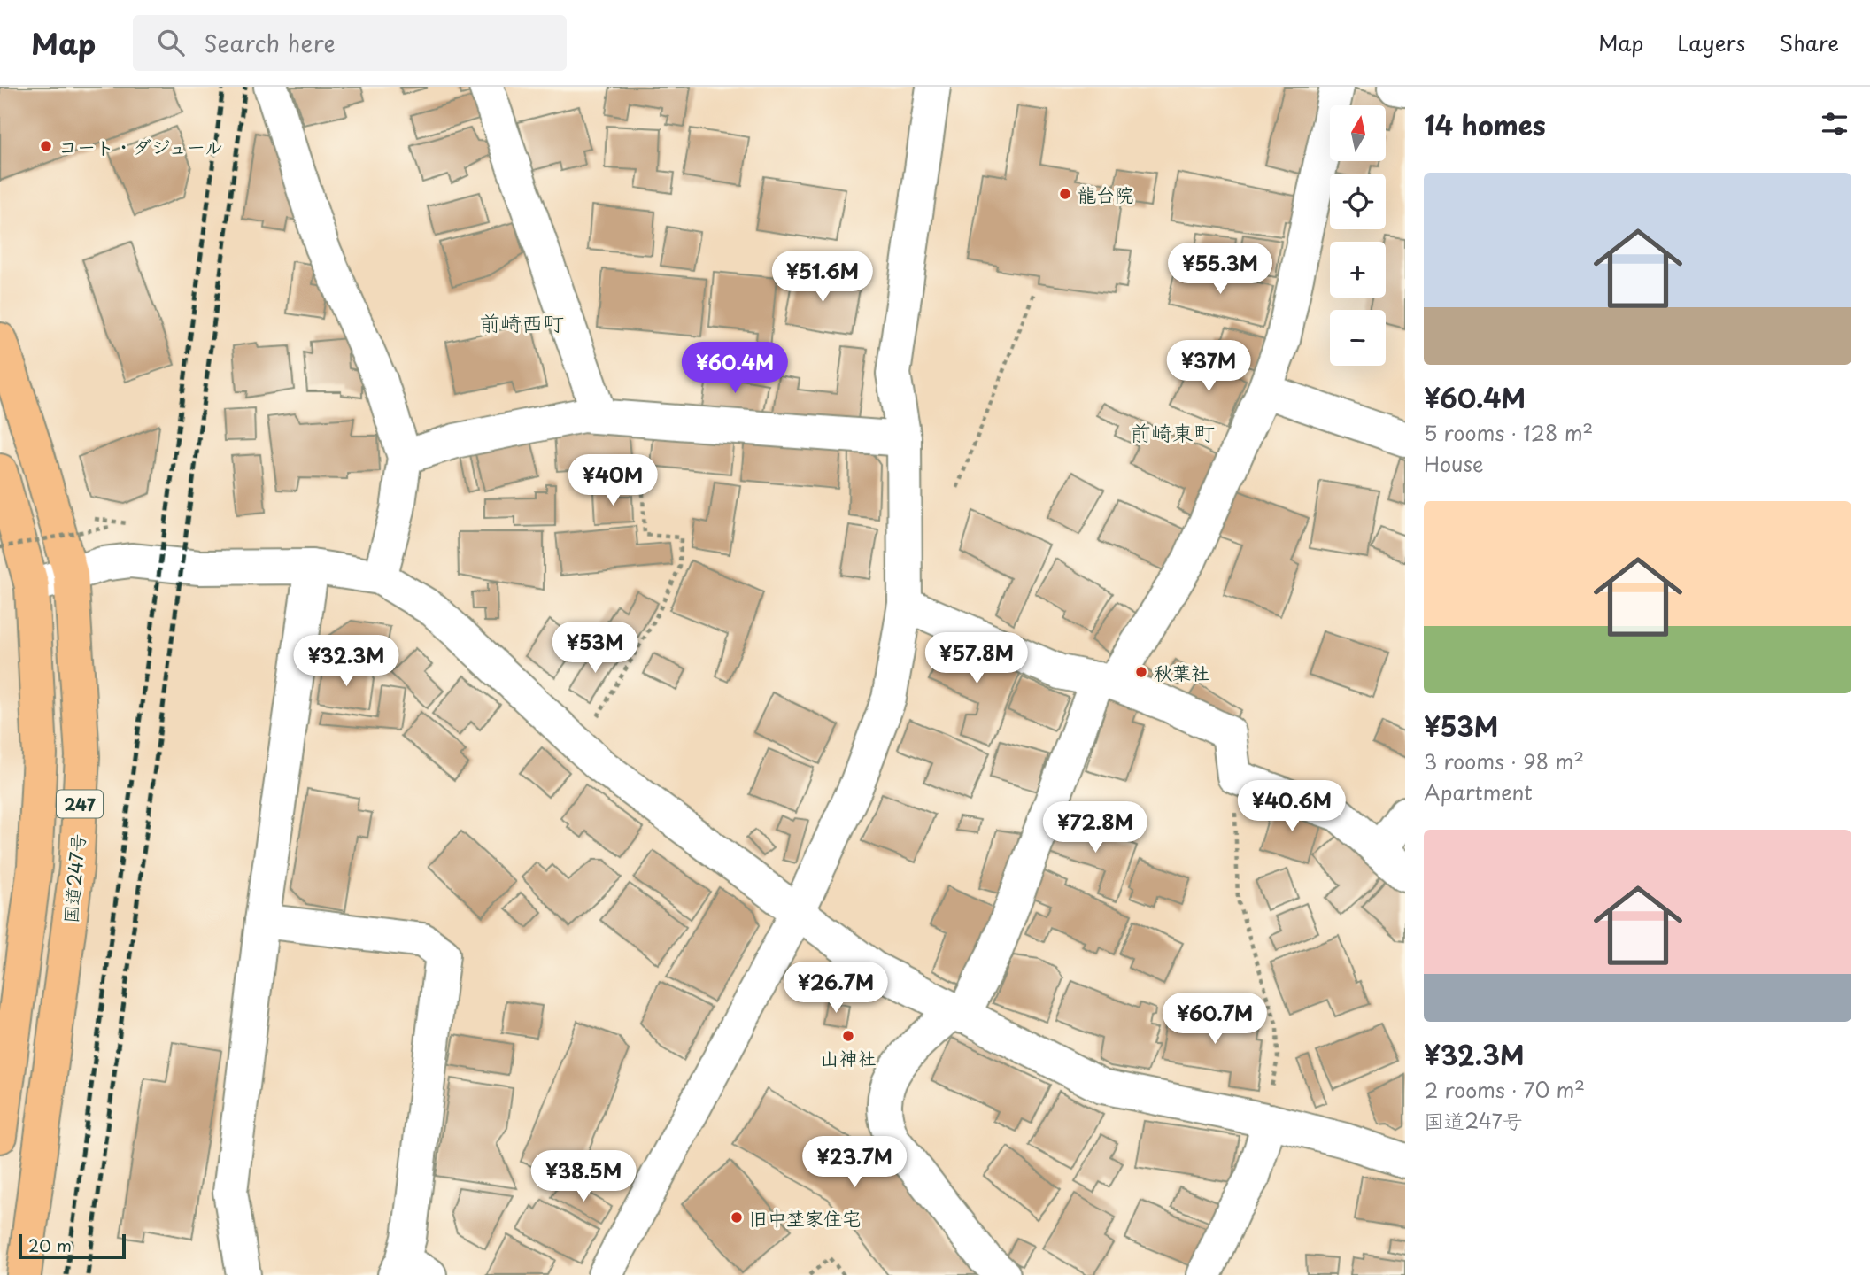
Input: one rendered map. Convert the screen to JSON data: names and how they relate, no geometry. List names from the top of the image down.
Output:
{
  "streets": {
    "highway": ["247", "国道247号"]
  },
  "districts": ["前崎西町", "前崎東町"],
  "places": [
    "コート・ダジュール",
    "龍台院",
    "秋葉社",
    "山神社",
    "旧中埜家住宅"
  ],
  "scale_bar": "20 m",
  "north": "top",
  "page": {
    "header": "Map",
    "search": "Search here",
    "nav": ["Map", "Layers", "Share"],
    "heading": "14 homes",
    "map_buttons": ["+", "−"],
    "list": [
      {
        "name": "¥60.4M",
        "note": "5 rooms · 128 m² · House"
      },
      {
        "name": "¥53M",
        "note": "3 rooms · 98 m² · Apartment"
      },
      {
        "name": "¥32.3M",
        "note": "2 rooms · 70 m² · 国道247号"
      }
    ],
    "price": [
      "¥55.3M",
      "¥51.6M",
      "¥37M",
      "¥60.4M",
      "¥40M",
      "¥53M",
      "¥57.8M",
      "¥32.3M",
      "¥40.6M",
      "¥72.8M",
      "¥26.7M",
      "¥60.7M",
      "¥23.7M",
      "¥38.5M"
    ],
    "scale": "20 m"
  }
}
